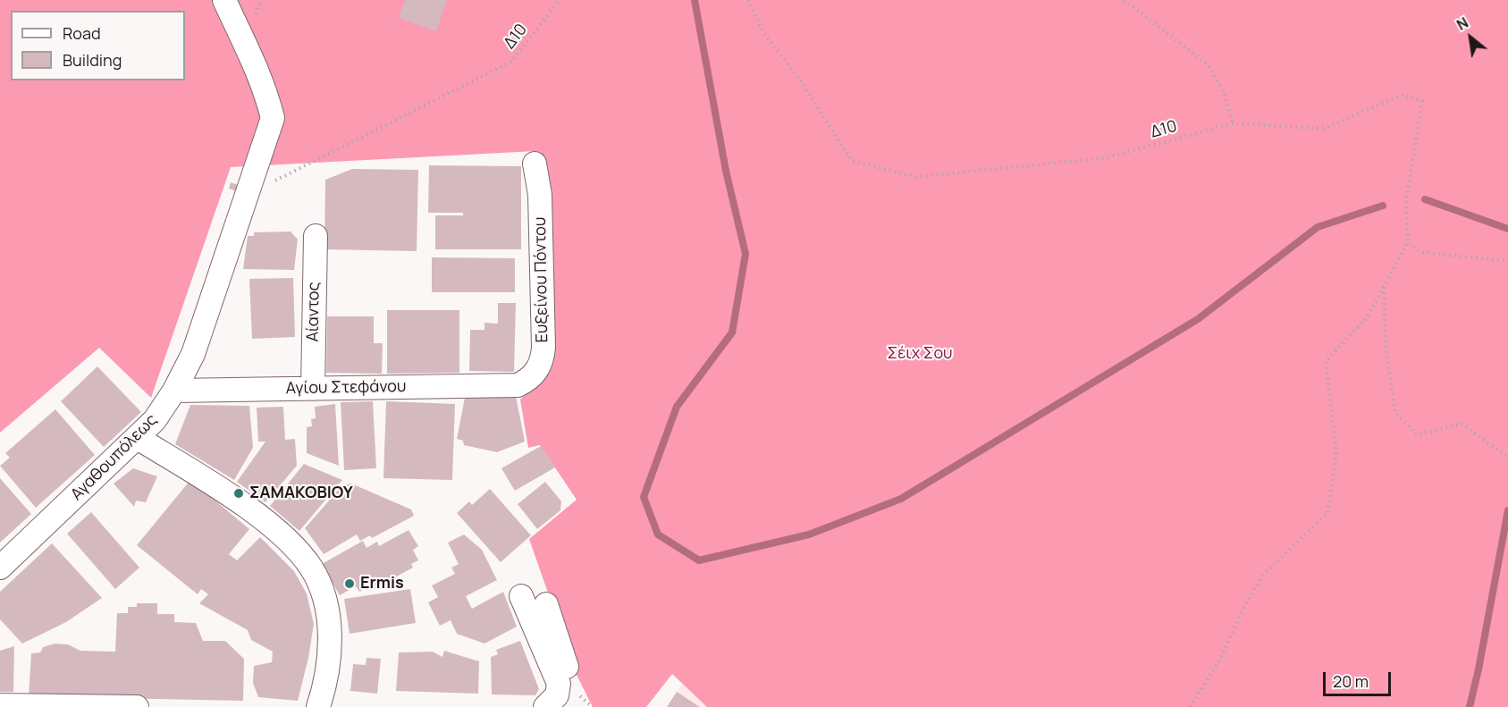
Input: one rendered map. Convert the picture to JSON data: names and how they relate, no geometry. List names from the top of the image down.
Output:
{
  "streets": {
    "street": [
      "Ευξείνου Πόντου",
      "Αίαντος",
      "Αγίου Στεφάνου",
      "Αγαθουπόλεως"
    ],
    "path": ["Δ10"]
  },
  "crossings": [
    ["Δ10", "Αγαθουπόλεως"],
    ["Ευξείνου Πόντου", "Αγίου Στεφάνου"],
    ["Αίαντος", "Αγίου Στεφάνου"],
    ["Αγίου Στεφάνου", "Αγαθουπόλεως"]
  ],
  "parks": ["Σέιχ Σου"],
  "places": ["ΣΑΜΑΚΟΒΙΟΥ", "Ermis"],
  "legend": ["Road", "Building"],
  "scale_bar": "20 m",
  "north": "top left"
}
